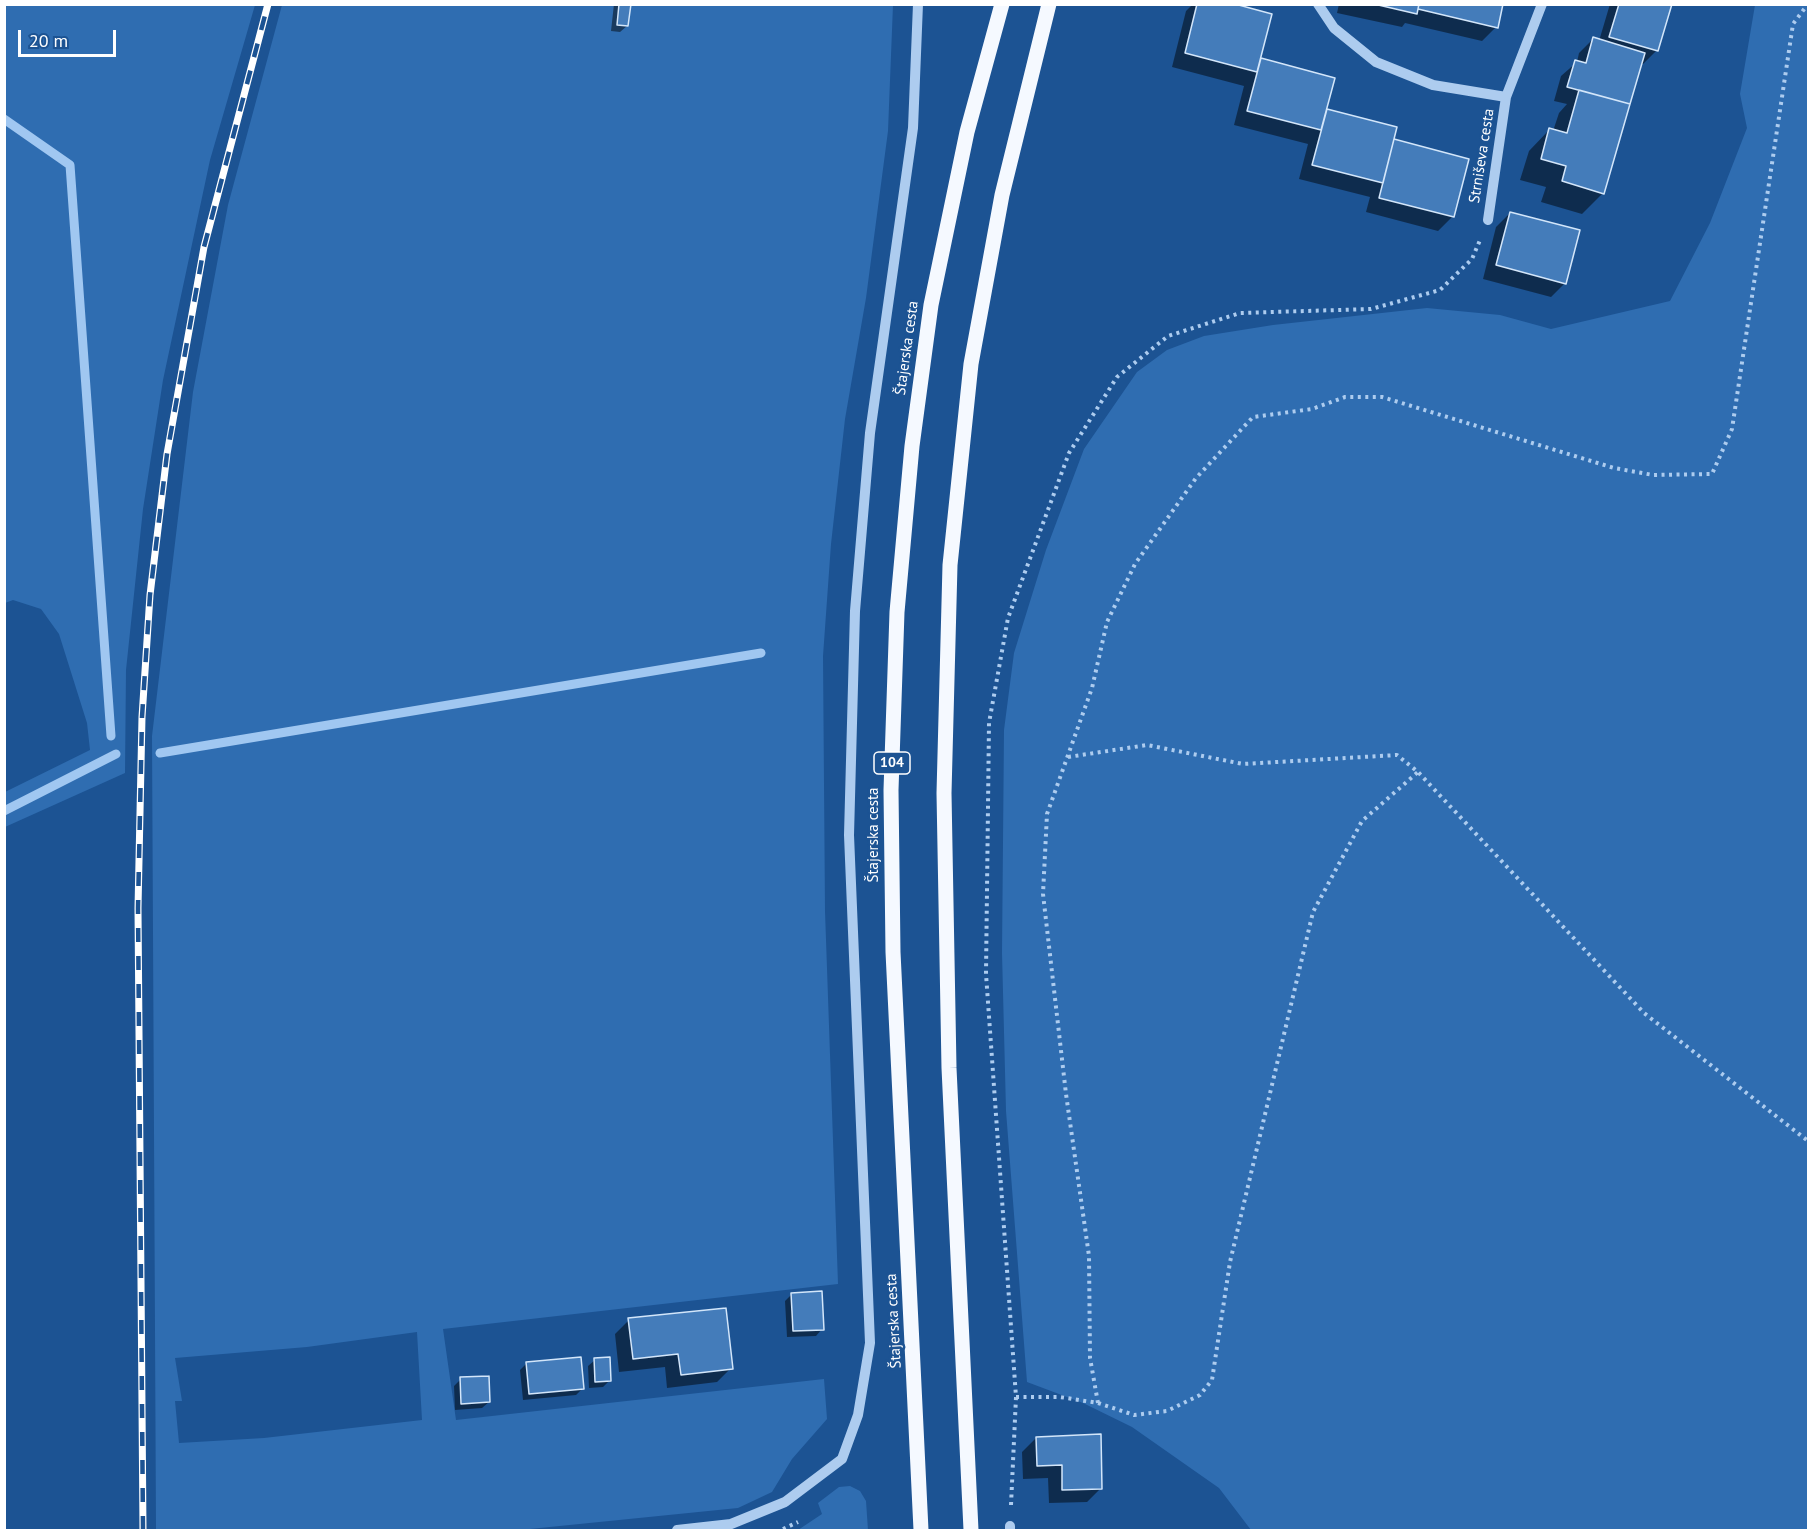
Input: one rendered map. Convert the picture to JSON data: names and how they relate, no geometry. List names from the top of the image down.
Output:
{
  "streets": {
    "main road": ["Štajerska cesta", "104"],
    "street": ["Strniševa cesta"]
  },
  "scale_bar": "20 m"
}
